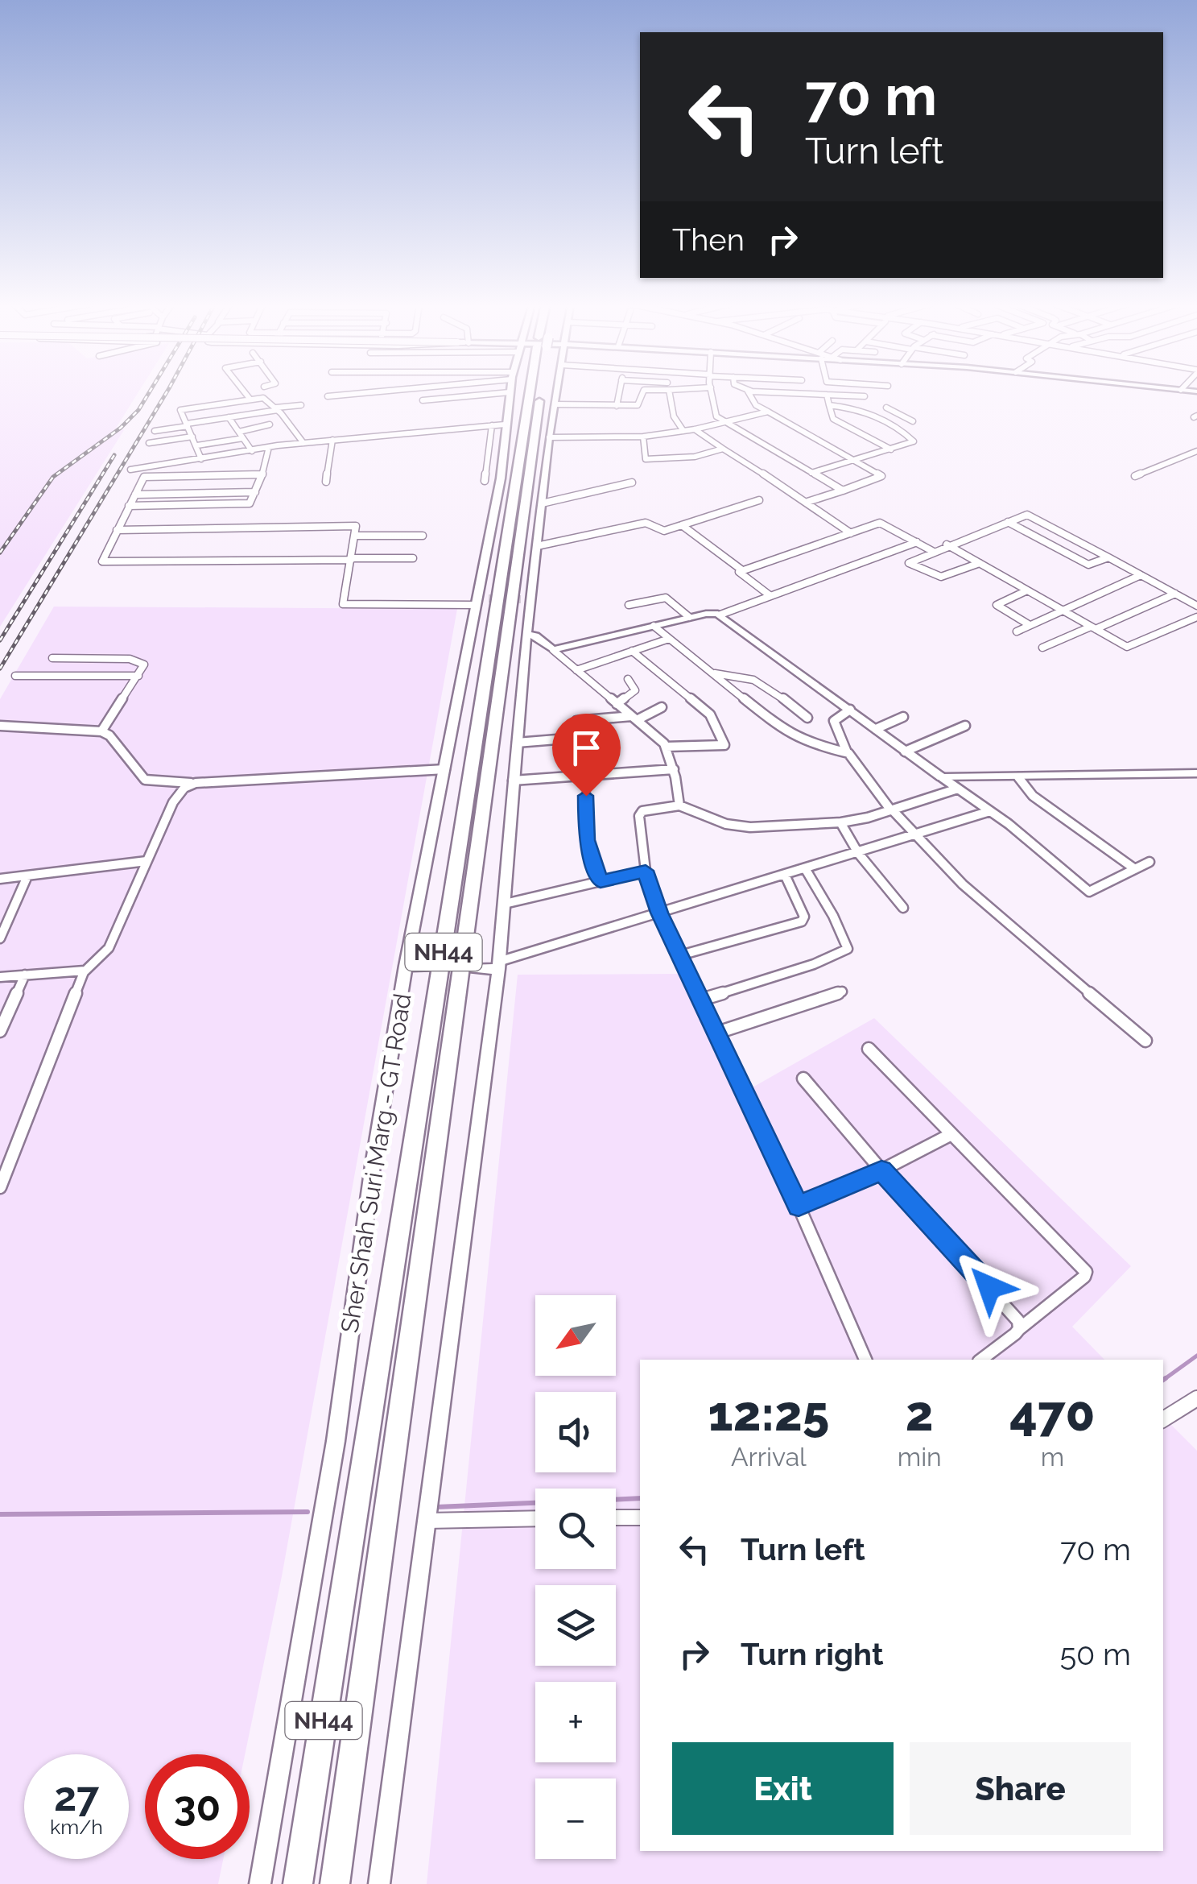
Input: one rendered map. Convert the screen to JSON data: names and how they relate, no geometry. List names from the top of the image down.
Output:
{
  "streets": {
    "highway": ["NH44", "Sher Shah Suri Marg - GT Road"]
  },
  "north": "bottom left",
  "page": {
    "turn": ["70 m", "Turn left"],
    "then": "Then",
    "map_buttons": ["+", "−"],
    "eta": [
      "12:25",
      "Arrival",
      "2",
      "min",
      "470",
      "m"
    ],
    "list": [
      {
        "name": "Turn left",
        "value": "70 m"
      },
      {
        "name": "Turn right",
        "value": "50 m"
      }
    ],
    "buttons": ["Exit", "Share"],
    "speed": "27 km/h",
    "limit": "30"
  }
}
